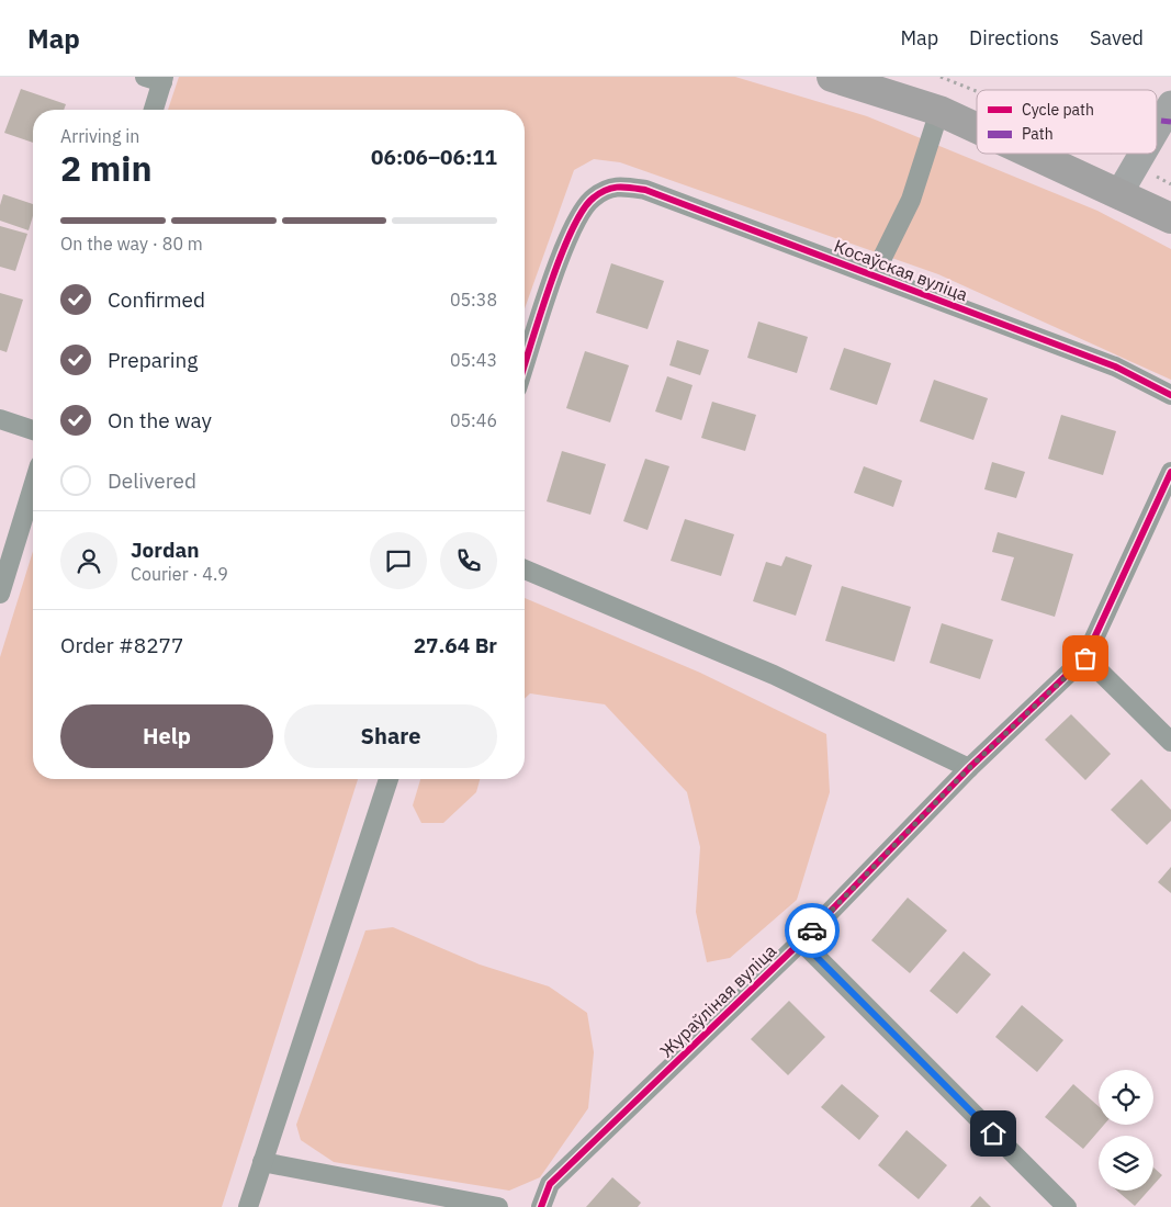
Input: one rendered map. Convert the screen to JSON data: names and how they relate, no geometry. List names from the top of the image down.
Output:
{
  "streets": {
    "street": ["Косаўская вуліца", "Жураўліная вуліца"]
  },
  "legend": ["Cycle path", "Path"],
  "page": {
    "header": "Map",
    "nav": ["Map", "Directions", "Saved"],
    "heading": ["2 min", "Arriving in", "06:06–06:11"],
    "panel": [
      "Jordan",
      "Courier · 4.9",
      "Order #8277",
      "27.64 Br"
    ],
    "bar": "On the way · 80 m",
    "list": [
      ["Confirmed", "05:38"],
      ["Preparing", "05:43"],
      ["On the way", "05:46"],
      "Delivered"
    ],
    "buttons": ["Help", "Share"]
  }
}
